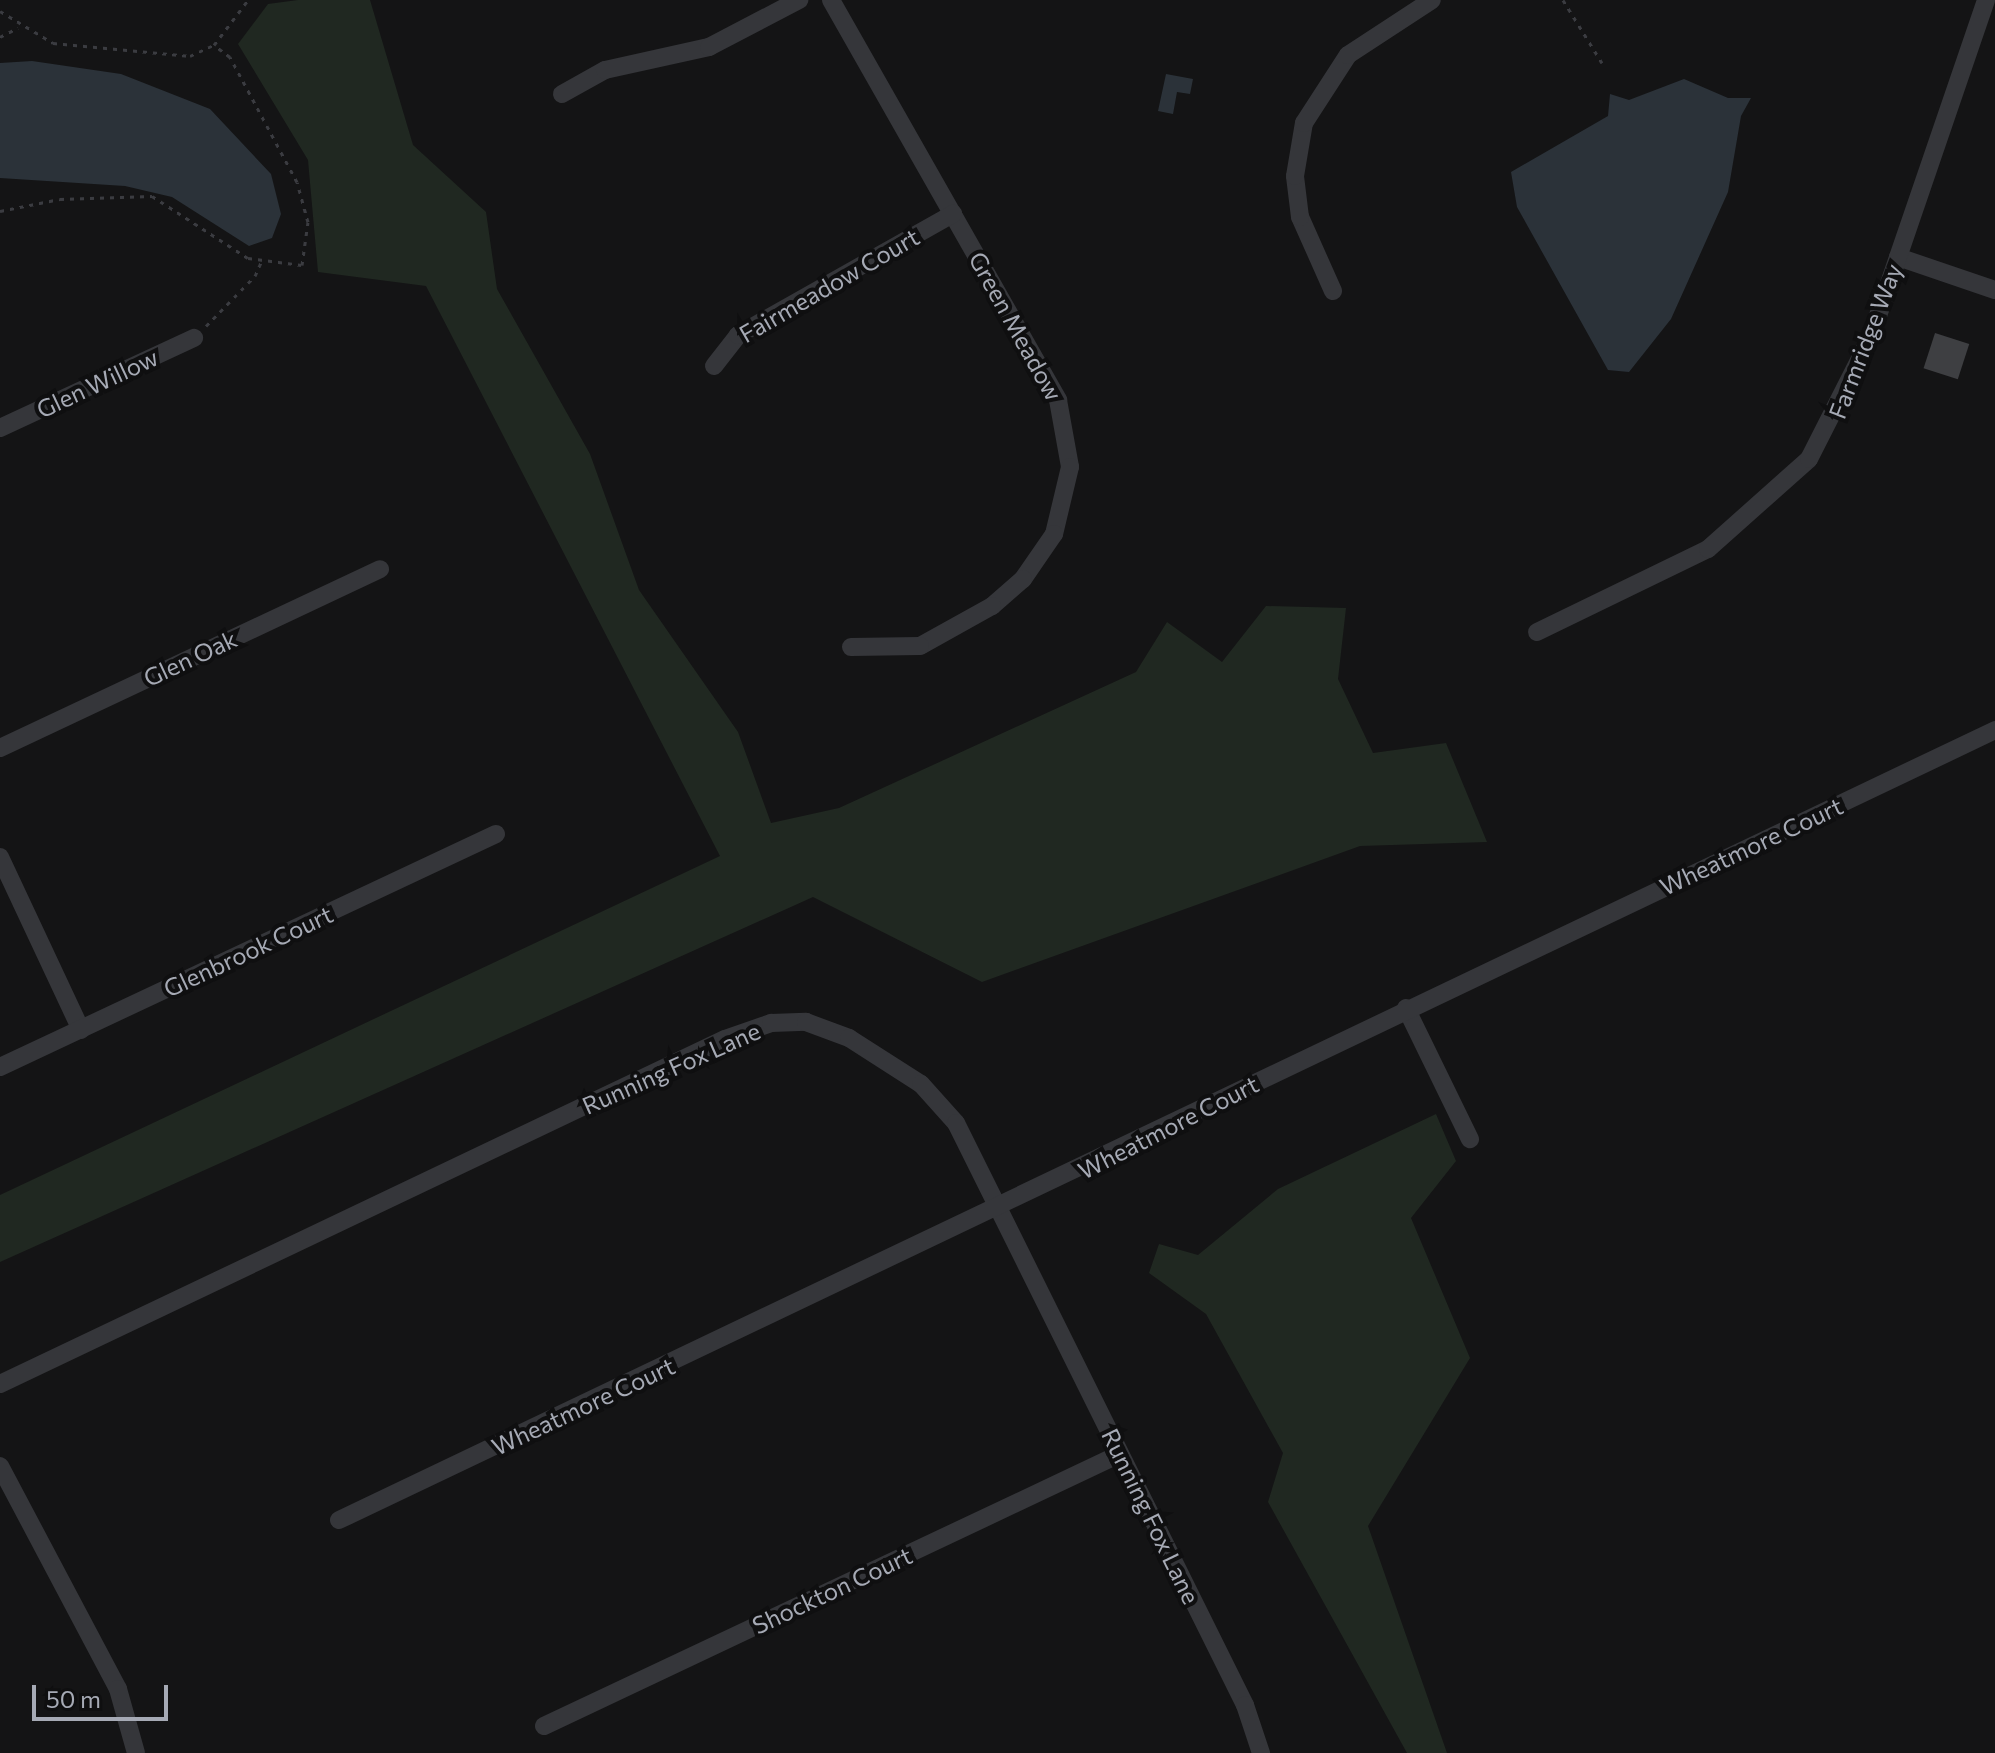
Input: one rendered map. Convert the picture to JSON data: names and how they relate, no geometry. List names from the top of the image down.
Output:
{
  "streets": {
    "street": [
      "Fairmeadow Court",
      "Green Meadow",
      "Farmridge Way",
      "Glen Willow",
      "Glen Oak",
      "Wheatmore Court",
      "Glenbrook Court",
      "Running Fox Lane",
      "Shockton Court"
    ]
  },
  "crossings": [
    ["Fairmeadow Court", "Green Meadow"],
    ["Wheatmore Court", "Running Fox Lane"],
    ["Running Fox Lane", "Shockton Court"]
  ],
  "scale_bar": "50 m"
}
